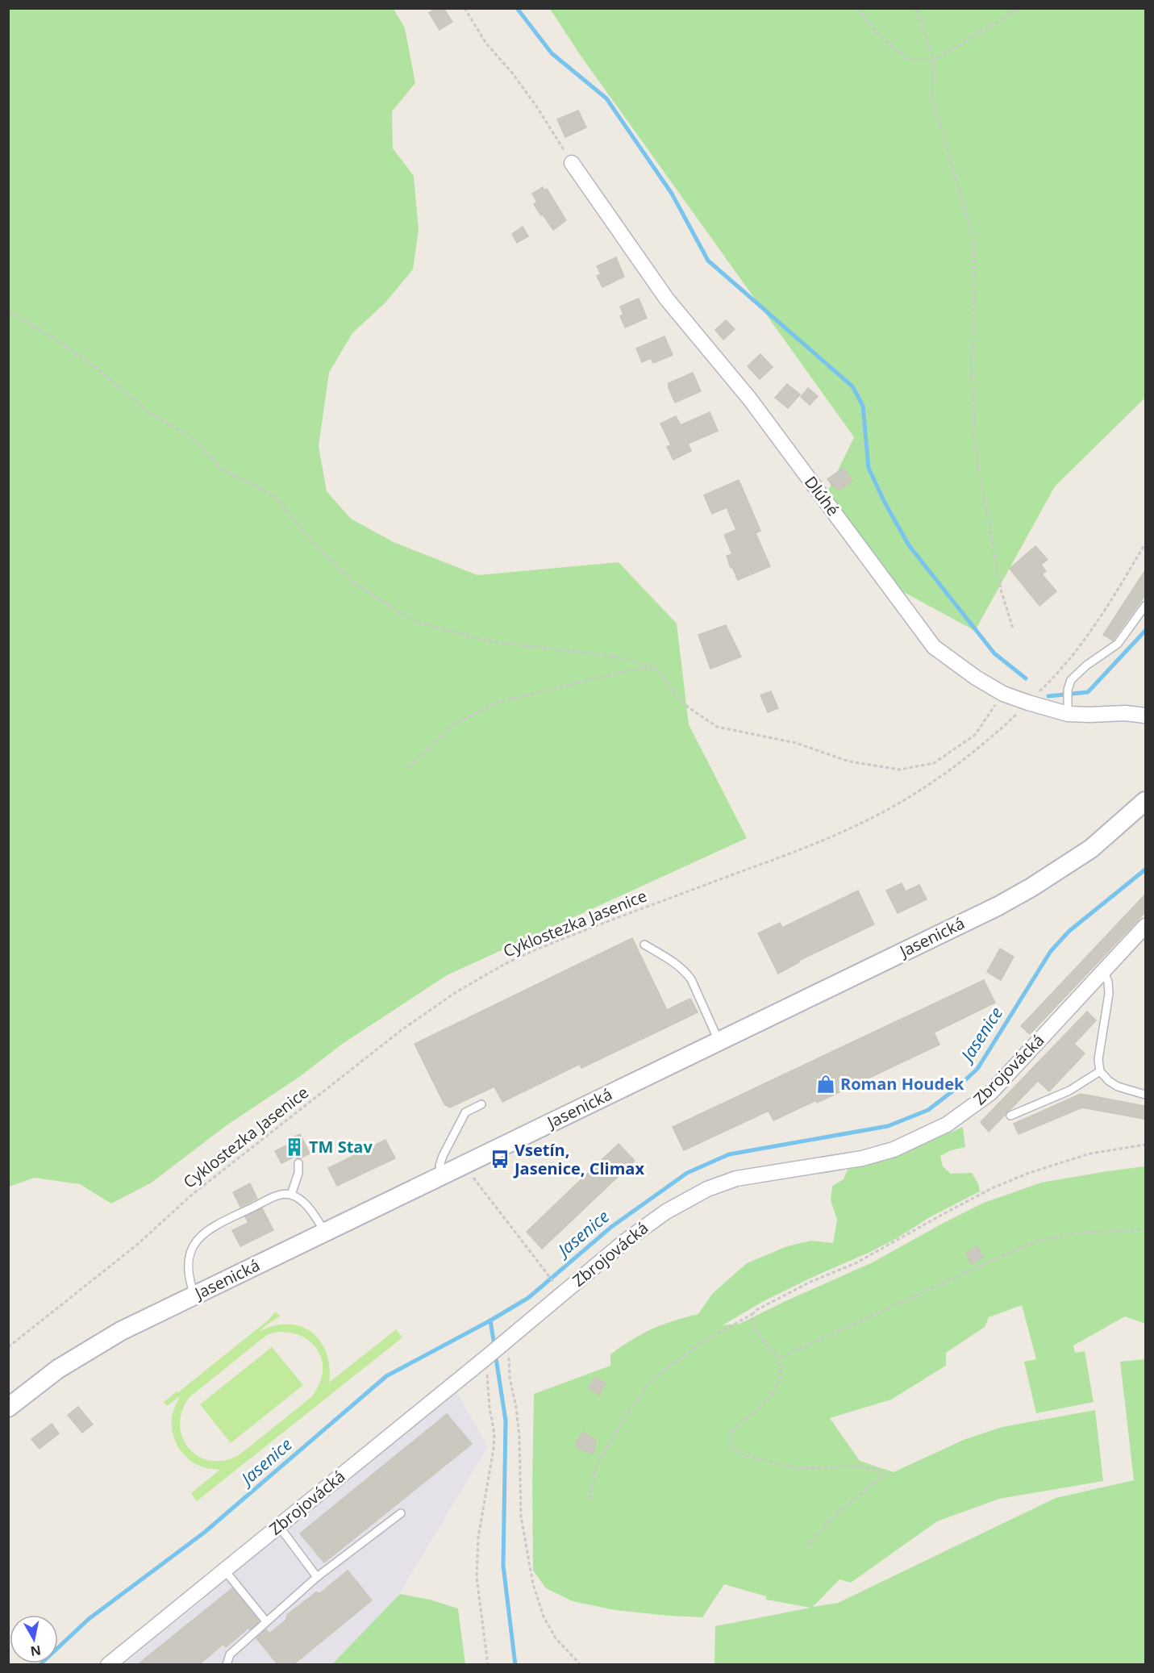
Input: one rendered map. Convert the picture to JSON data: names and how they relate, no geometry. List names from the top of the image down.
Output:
{
  "streets": {
    "street": ["Dlúhé", "Jasenická", "Zbrojovácká"],
    "path": ["Cyklostezka Jasenice"]
  },
  "crossings": [
    ["Dlúhé", "Cyklostezka Jasenice"]
  ],
  "water": ["Jasenice"],
  "places": {
    "shop": ["Roman Houdek"],
    "building": ["TM Stav"],
    "bus stop": ["Vsetín, Jasenice, Climax"]
  },
  "north": "bottom"
}
